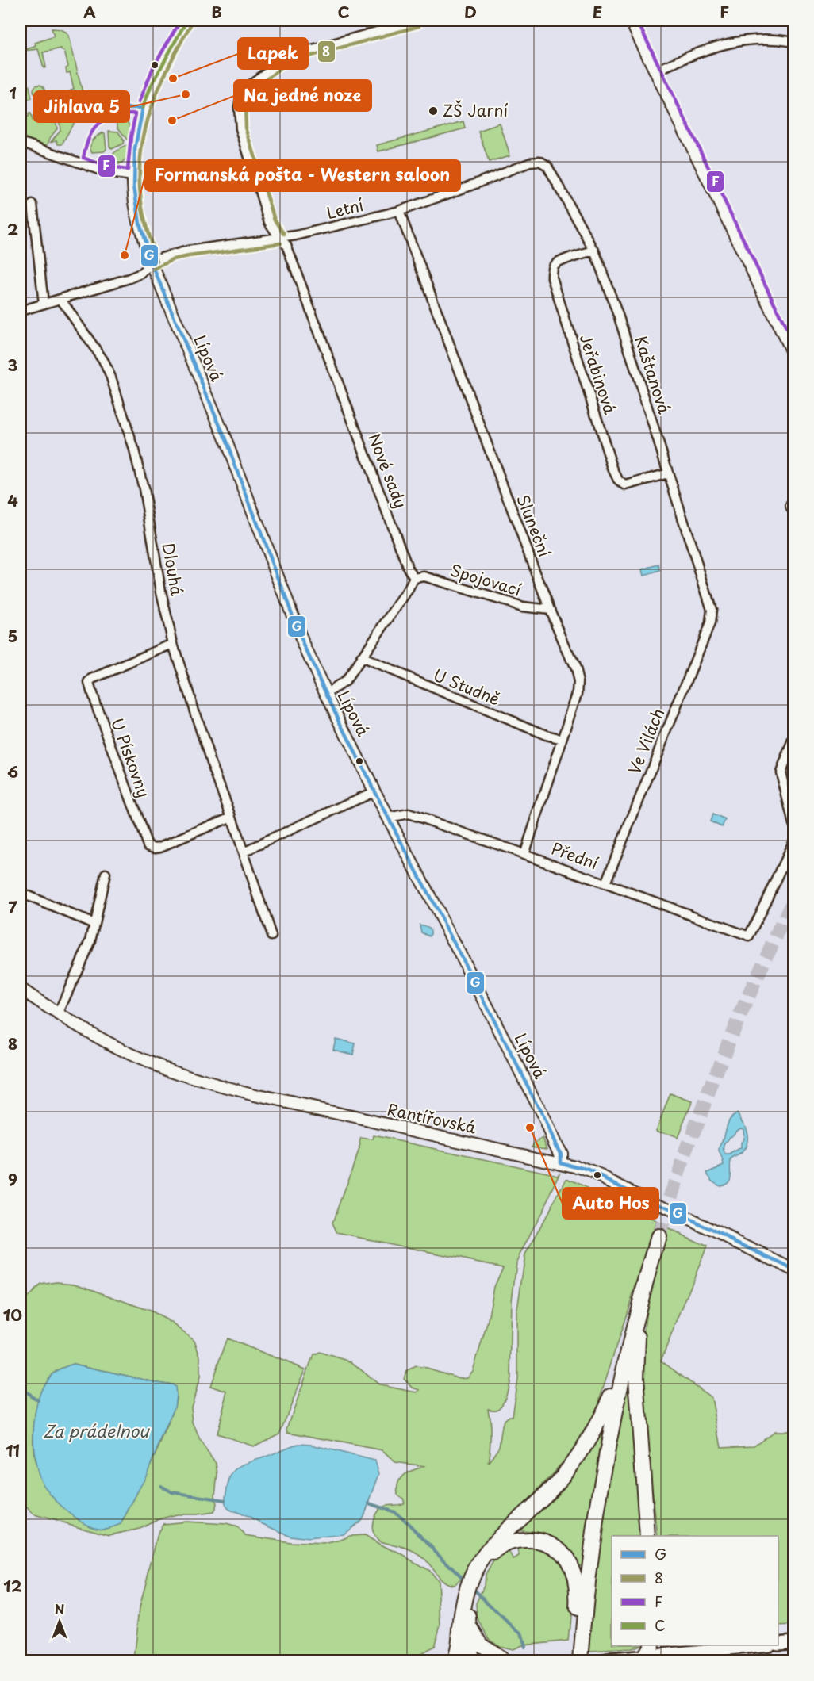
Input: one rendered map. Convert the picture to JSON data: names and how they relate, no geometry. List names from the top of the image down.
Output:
{
  "streets": {
    "street": [
      "Letní",
      "Lípová",
      "Jeřabinová",
      "Kaštanová",
      "Nové sady",
      "Sluneční",
      "Dlouhá",
      "Spojovací",
      "U Studně",
      "Ve Vilách",
      "U Pískovny",
      "Přední",
      "Rantířovská"
    ]
  },
  "crossings": [
    ["Letní", "Lípová"],
    ["Letní", "Kaštanová"],
    ["Letní", "Nové sady"],
    ["Letní", "Sluneční"],
    ["Letní", "Dlouhá"],
    ["Lípová", "Přední"],
    ["Lípová", "Rantířovská"],
    ["Jeřabinová", "Kaštanová"],
    ["Kaštanová", "Ve Vilách"],
    ["Nové sady", "Spojovací"],
    ["Sluneční", "Spojovací"],
    ["Sluneční", "U Studně"],
    ["Sluneční", "Přední"],
    ["Dlouhá", "U Pískovny"],
    ["Ve Vilách", "Přední"]
  ],
  "water": ["Za prádelnou"],
  "places": [
    "Lapek",
    "Jihlava 5",
    "ZŠ Jarní",
    "Na jedné noze",
    "Formanská pošta - Western saloon",
    "Auto Hos"
  ],
  "lines": [
    "transit line F",
    "transit line C",
    "transit line 8",
    "transit line G"
  ],
  "legend": [
    "G",
    "8",
    "F",
    "C"
  ],
  "north": "top",
  "grid": {
    "columns": [
      "A",
      "B",
      "C",
      "D",
      "E",
      "F"
    ],
    "rows": [
      "1",
      "2",
      "3",
      "4",
      "5",
      "6",
      "7",
      "8",
      "9",
      "10",
      "11",
      "12"
    ]
  }
}
